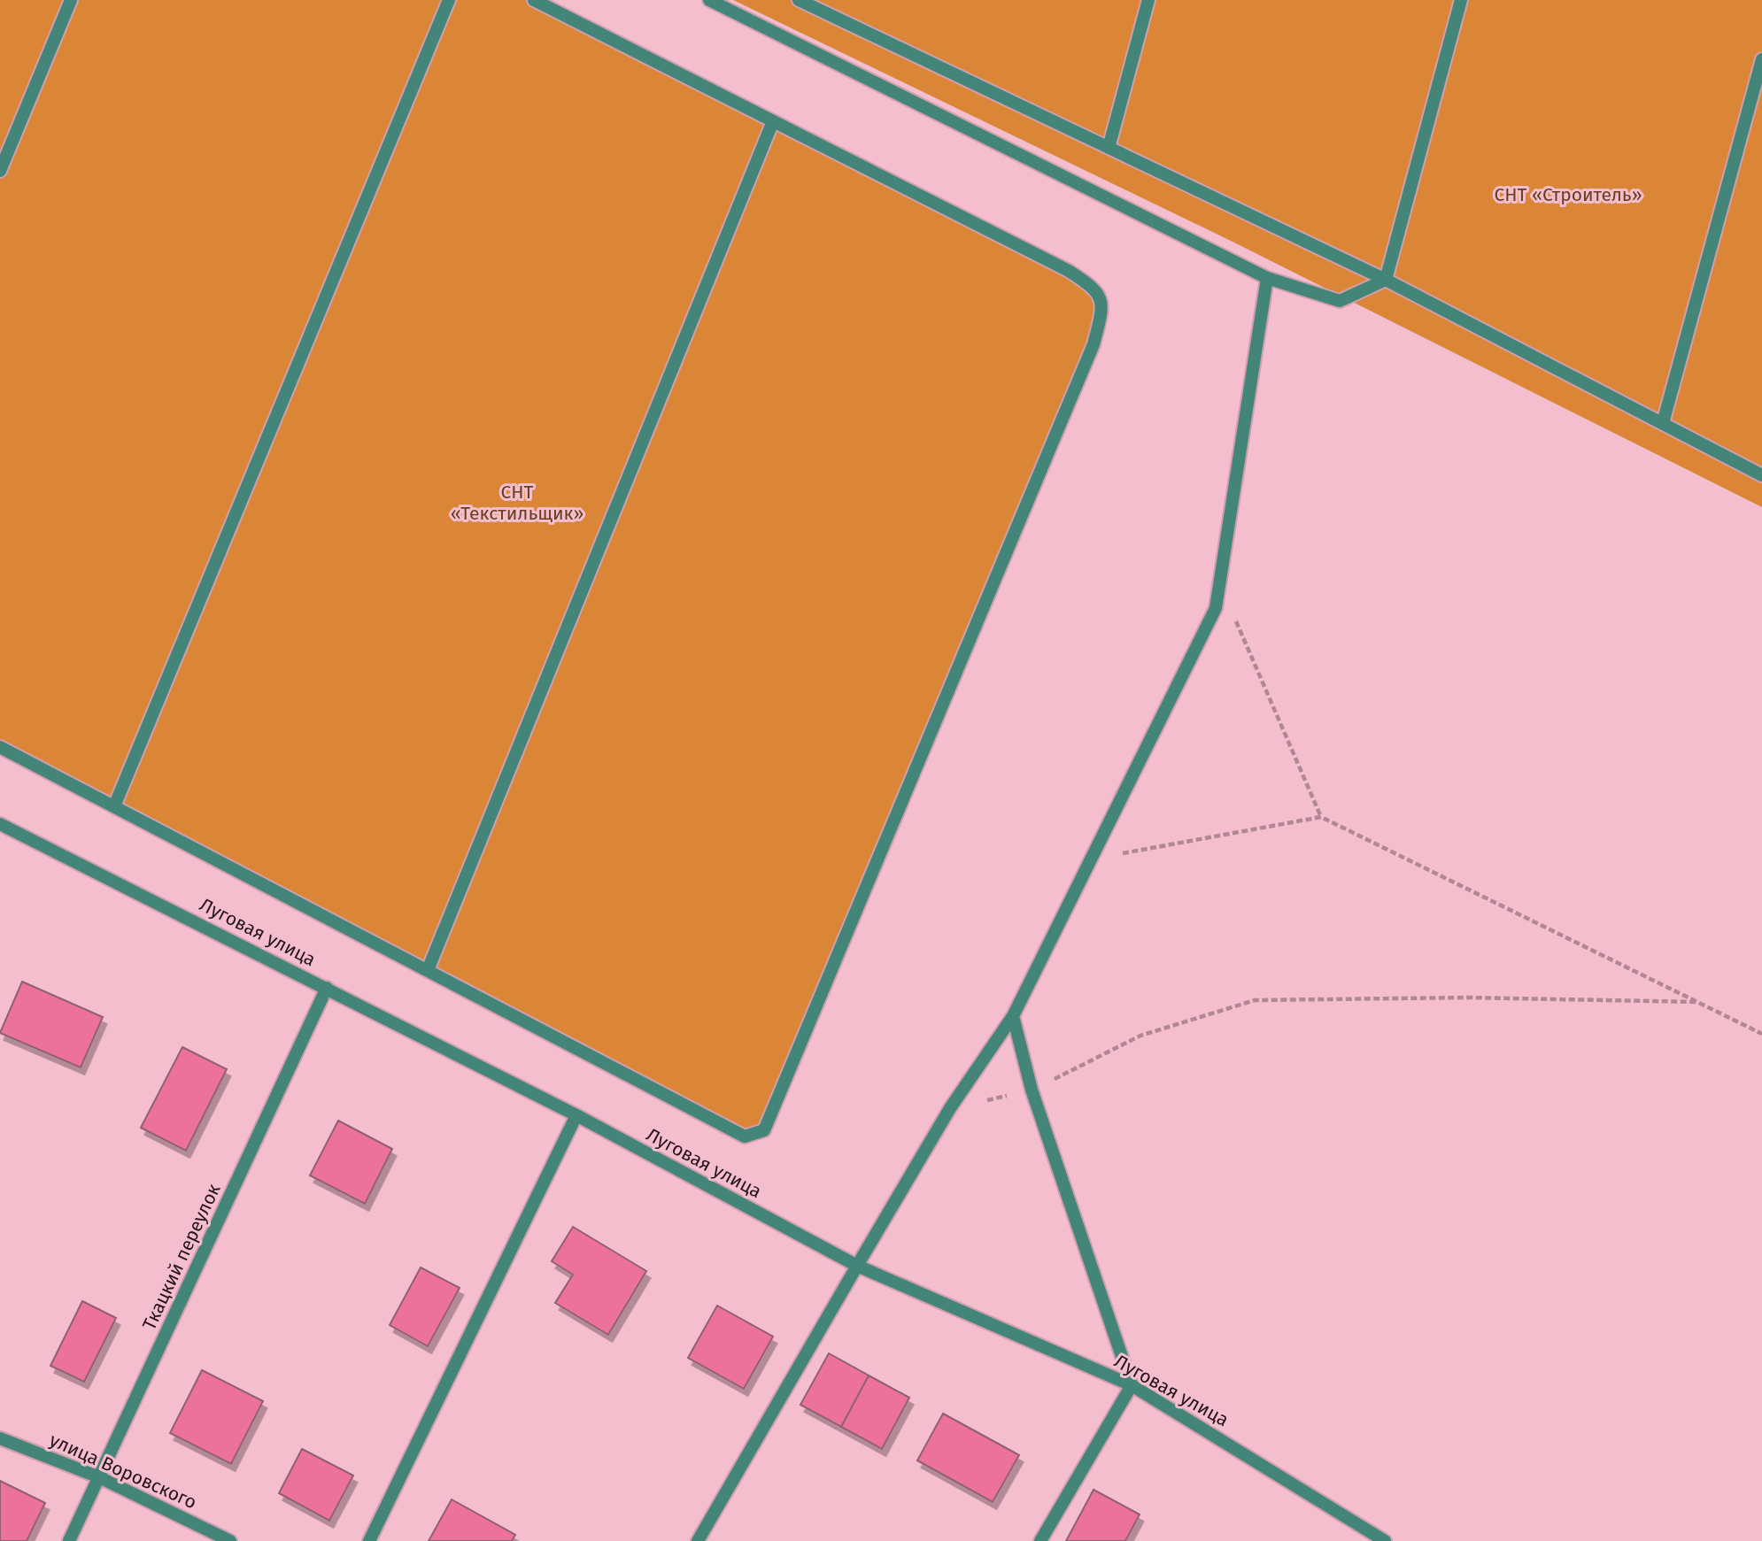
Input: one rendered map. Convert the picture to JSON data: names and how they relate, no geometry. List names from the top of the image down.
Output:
{
  "streets": {
    "street": ["Луговая улица", "Ткацкий переулок", "улица Воровского"]
  },
  "crossings": [
    ["Луговая улица", "Ткацкий переулок"],
    ["Ткацкий переулок", "улица Воровского"]
  ],
  "parks": ["СНТ «Строитель»", "СНТ «Текстильщик»"]
}
